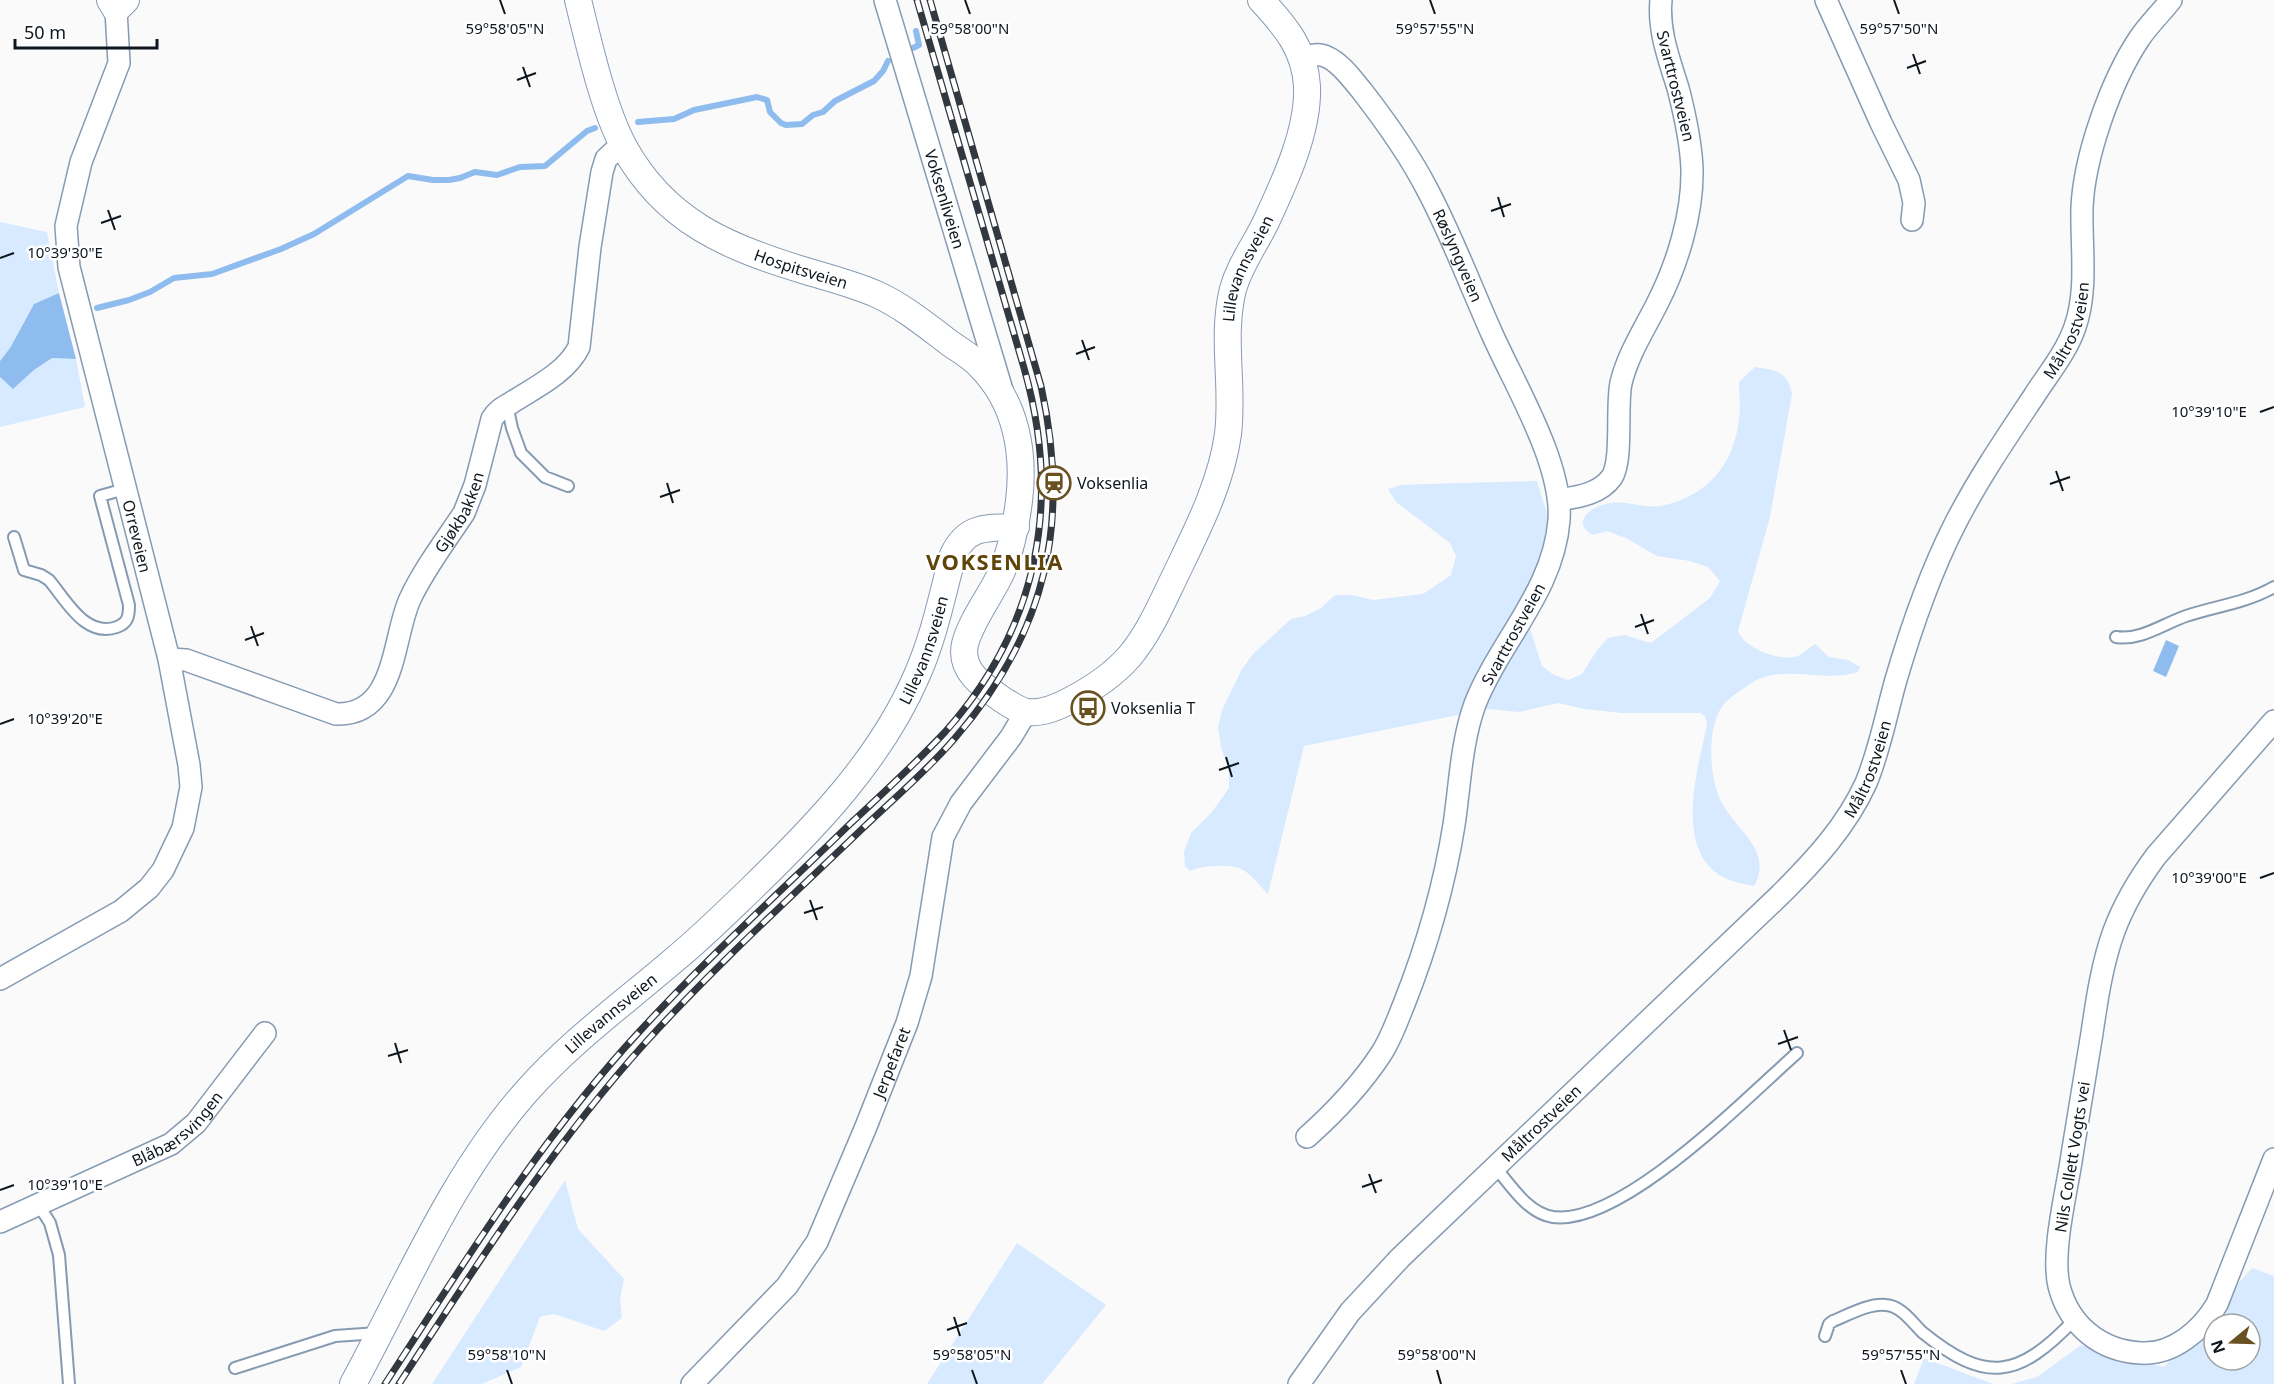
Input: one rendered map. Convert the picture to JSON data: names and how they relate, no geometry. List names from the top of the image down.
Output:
{
  "streets": {
    "street": [
      "Svarttrostveien",
      "Voksenliveien",
      "Røslyngveien",
      "Hospitsveien",
      "Lillevannsveien",
      "Måltrostveien",
      "Gjøkbakken",
      "Orreveien",
      "Jerpefaret",
      "Blåbærsvingen",
      "Nils Collett Vogts vei"
    ]
  },
  "crossings": [
    ["Svarttrostveien", "Røslyngveien"],
    ["Voksenliveien", "Hospitsveien"],
    ["Røslyngveien", "Lillevannsveien"],
    ["Hospitsveien", "Lillevannsveien"],
    ["Hospitsveien", "Gjøkbakken"],
    ["Lillevannsveien", "Jerpefaret"],
    ["Gjøkbakken", "Orreveien"]
  ],
  "districts": ["VOKSENLIA"],
  "places": {
    "station": ["Voksenlia"],
    "bus stop": ["Voksenlia T"]
  },
  "scale_bar": "50 m",
  "north": "left",
  "coordinates": [
    "59°58'05\"N",
    "59°57'55\"N",
    "59°57'50\"N",
    "59°58'00\"N",
    "10°39'30\"E",
    "10°39'10\"E",
    "10°39'20\"E",
    "10°39'00\"E",
    "59°58'10\"N"
  ]
}
